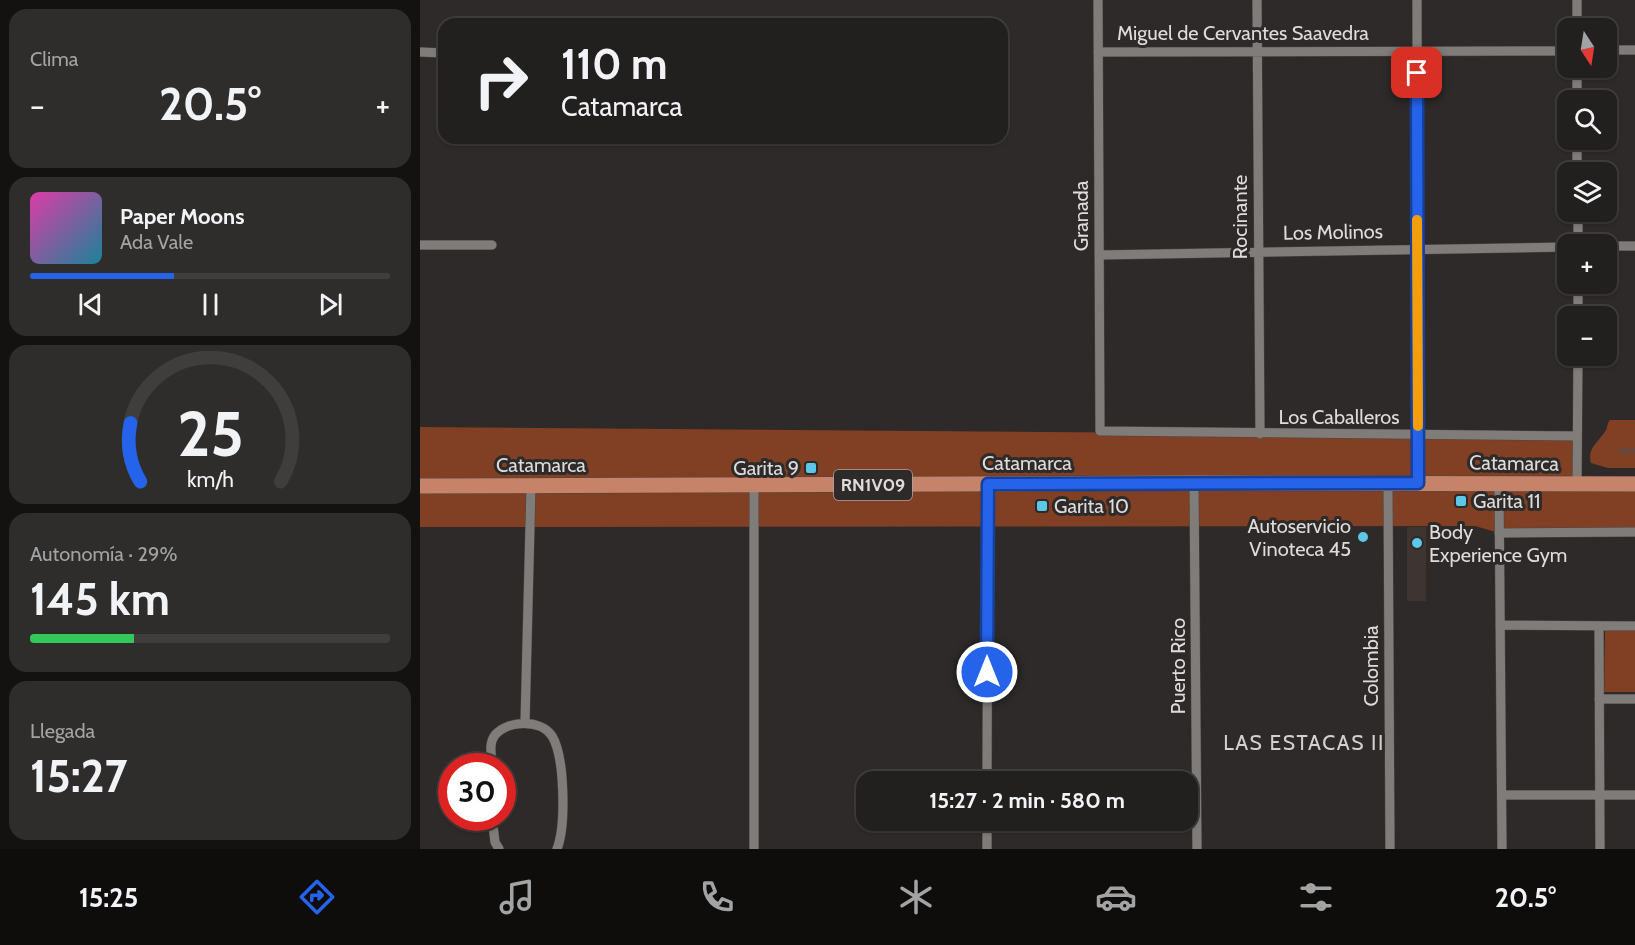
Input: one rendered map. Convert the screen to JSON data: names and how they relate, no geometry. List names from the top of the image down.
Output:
{
  "streets": {
    "main road": ["Catamarca", "RN1V09"],
    "street": [
      "Miguel de Cervantes Saavedra",
      "Granada",
      "Rocinante",
      "Los Molinos",
      "Los Caballeros",
      "Puerto Rico",
      "Colombia"
    ]
  },
  "crossings": [
    ["Miguel de Cervantes Saavedra", "Granada"],
    ["Miguel de Cervantes Saavedra", "Rocinante"],
    ["Granada", "Los Molinos"],
    ["Granada", "Los Caballeros"],
    ["Rocinante", "Los Molinos"],
    ["Rocinante", "Los Caballeros"],
    ["Catamarca", "Puerto Rico"],
    ["Catamarca", "Colombia"]
  ],
  "districts": ["LAS ESTACAS II"],
  "places": {
    "transit": ["Garita 9", "Garita 11", "Garita 10"],
    "other": ["Autoservicio Vinoteca 45", "Body Experience Gym"]
  },
  "north": "bottom",
  "page": {
    "tile": [
      "Clima",
      ["Autonomía · 29%", "145 km"],
      ["Llegada", "15:27"]
    ],
    "map_buttons": ["+", "−"],
    "turn": ["110 m", "Catamarca"],
    "heat": ["−", "20.5°", "+"],
    "song": ["Paper Moons", "Ada Vale"],
    "limit": "30",
    "trip": "15:27 · 2 min · 580 m",
    "tabs": ["15:25", "20.5°"],
    "gauge": ["25", "km/h"]
  }
}
